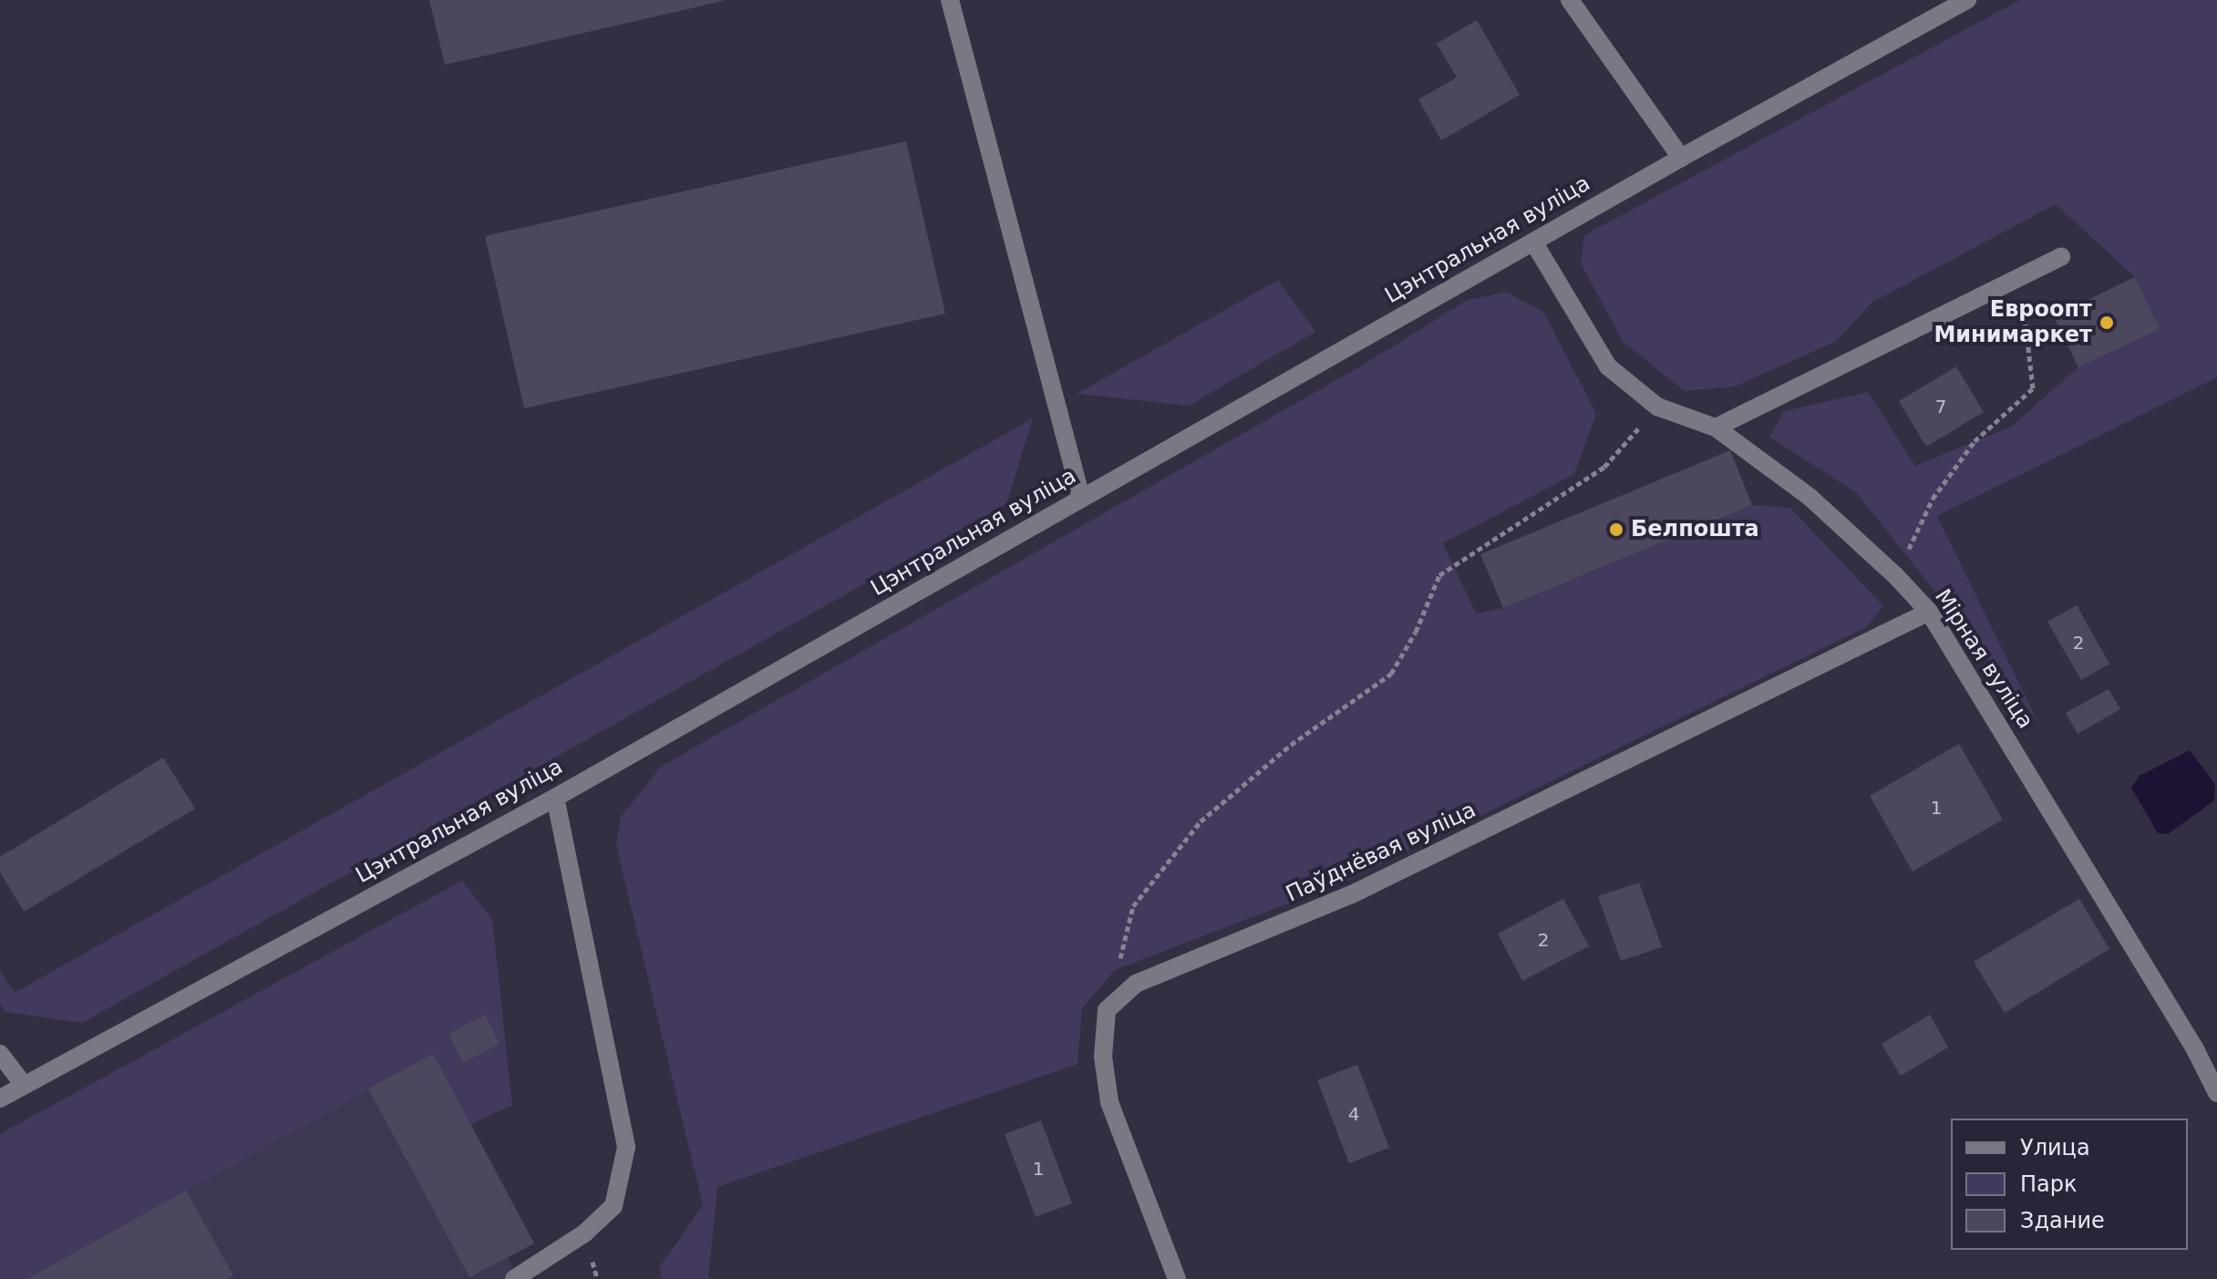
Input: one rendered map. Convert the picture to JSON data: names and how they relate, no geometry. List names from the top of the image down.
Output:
{
  "streets": {
    "street": ["Цэнтральная вуліца", "Мірная вуліца", "Паўднёвая вуліца"]
  },
  "crossings": [
    ["Цэнтральная вуліца", "Мірная вуліца"],
    ["Мірная вуліца", "Паўднёвая вуліца"]
  ],
  "places": ["Евроопт Минимаркет", "Белпошта"],
  "house_numbers": [
    "7",
    "2",
    "1",
    "2",
    "4",
    "1"
  ],
  "legend": ["Улица", "Парк", "Здание"]
}
